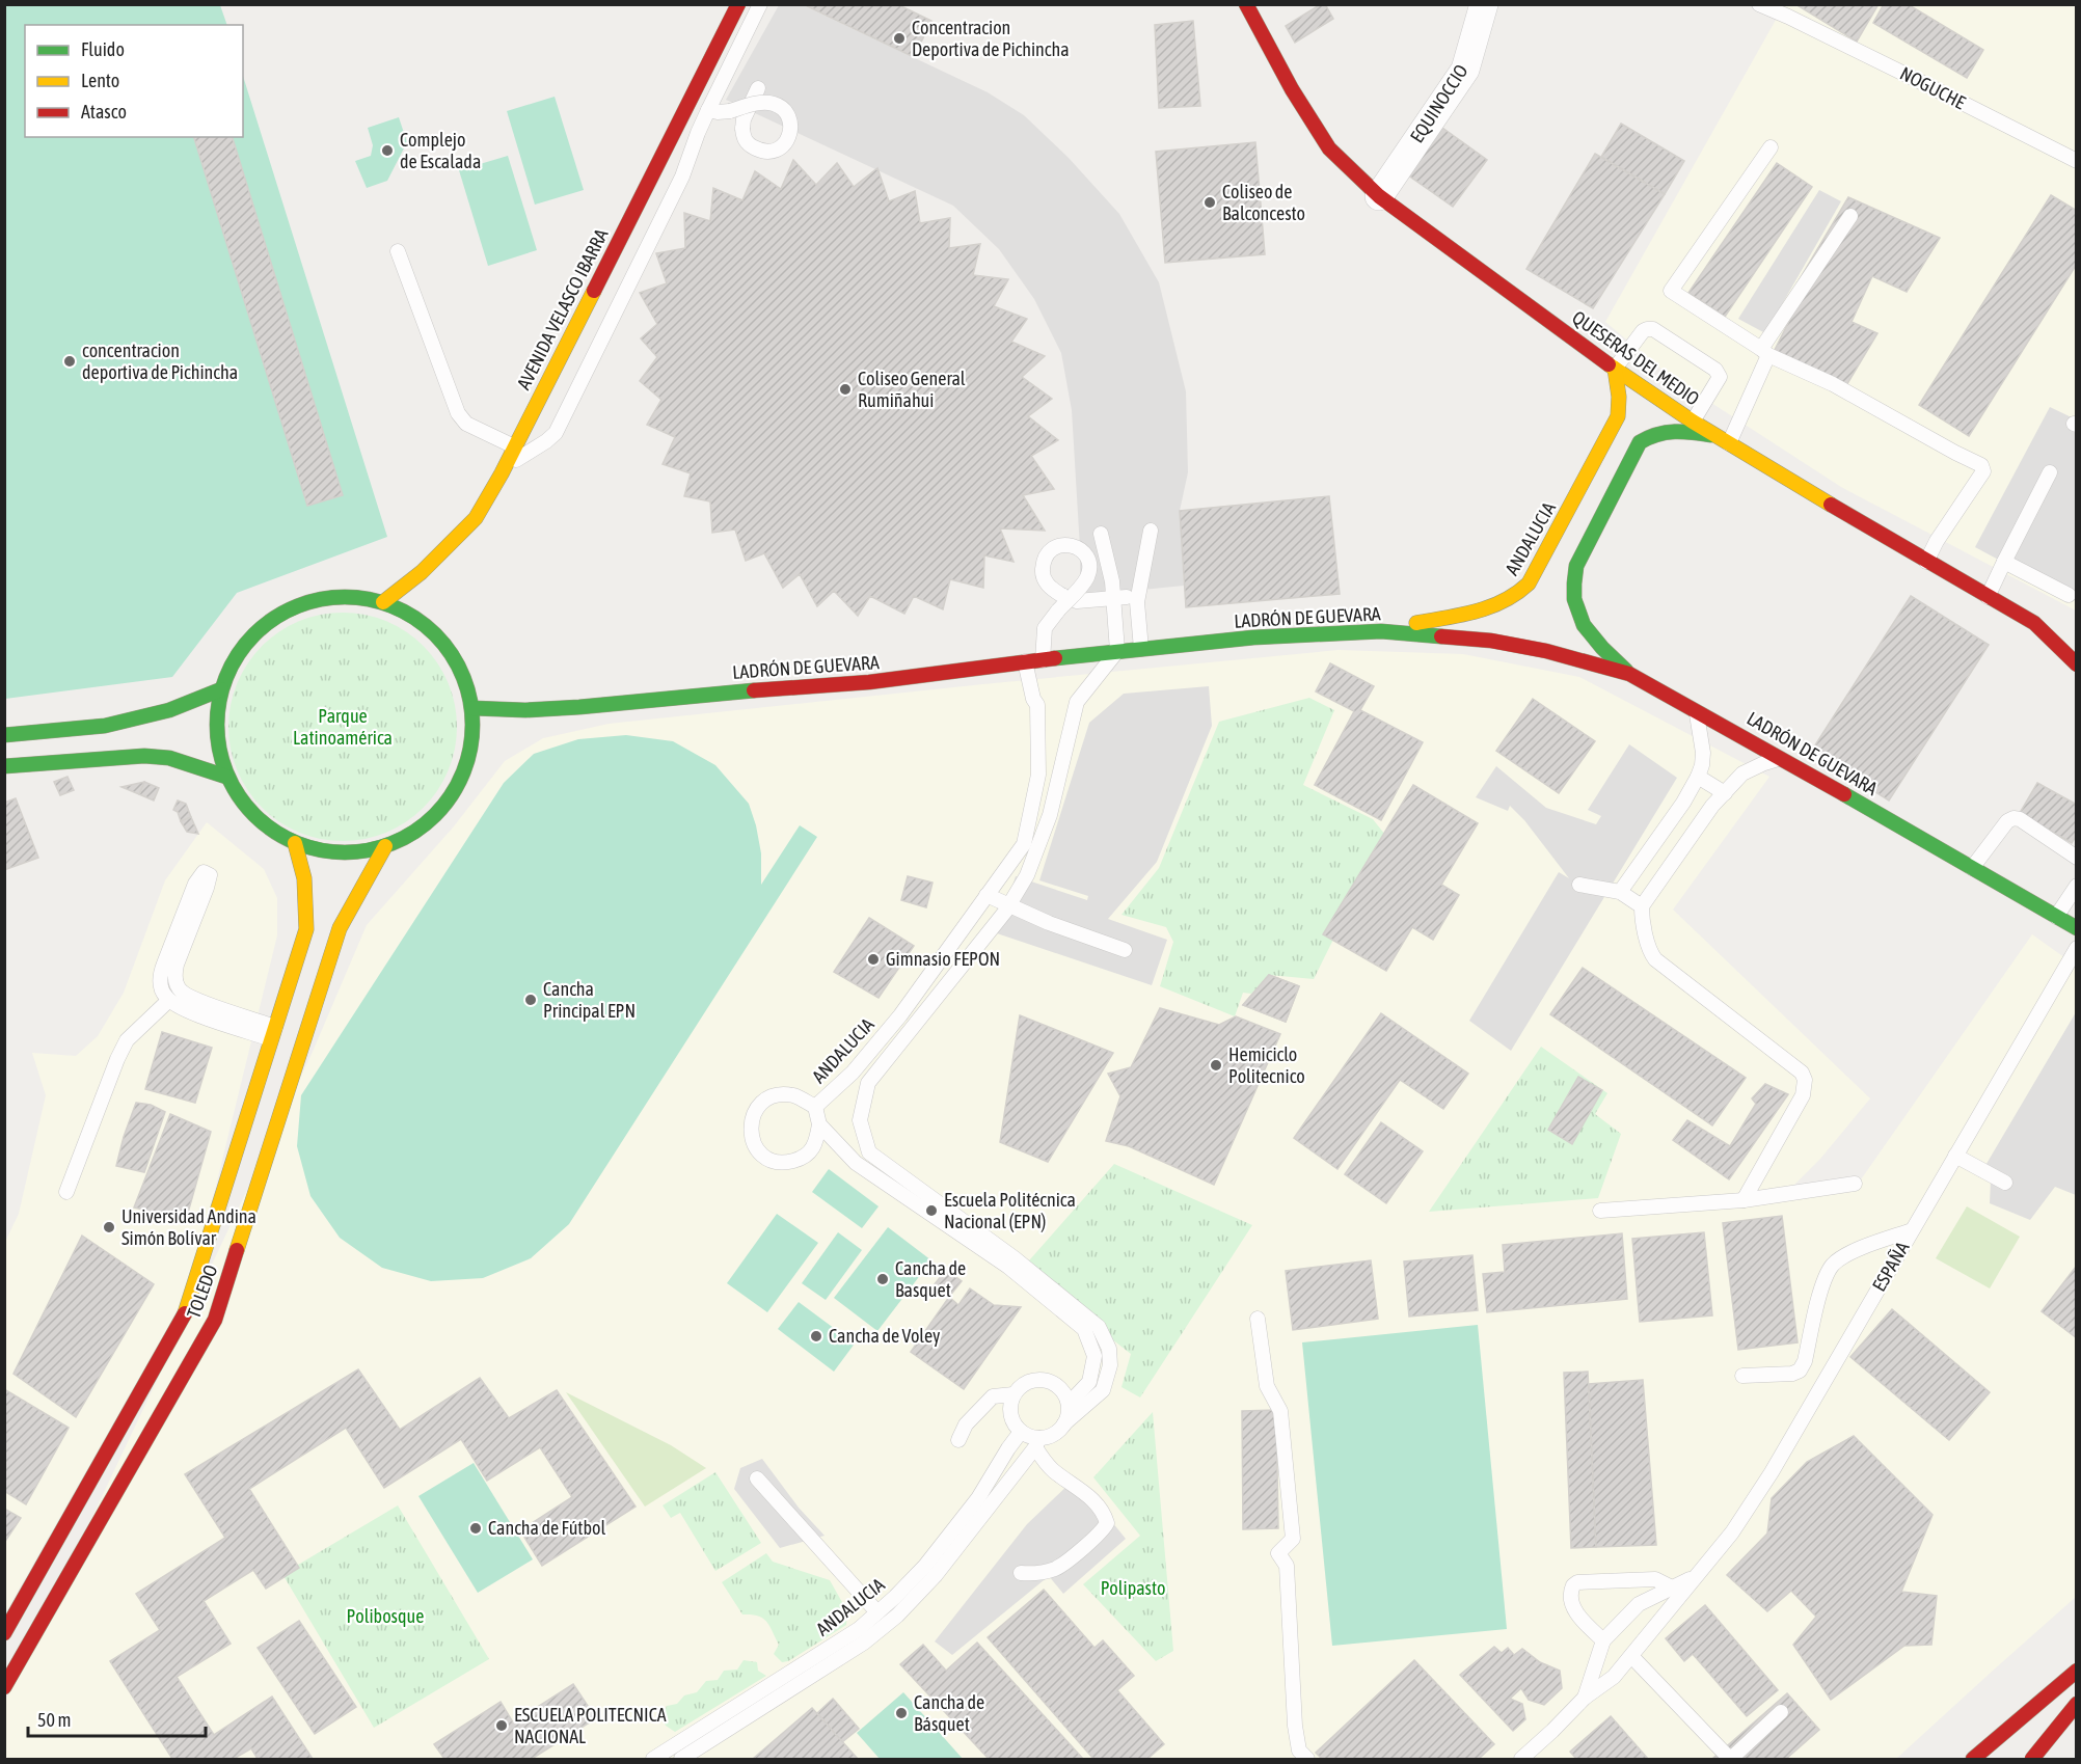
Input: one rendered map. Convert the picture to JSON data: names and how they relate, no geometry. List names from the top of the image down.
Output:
{
  "streets": {
    "main road": [
      "AVENIDA VELASCO IBARRA",
      "QUESERAS DEL MEDIO",
      "ANDALUCIA",
      "LADRÓN DE GUEVARA",
      "TOLEDO"
    ],
    "street": ["EQUINOCCIO"],
    "lane": ["NOGUCHE", "ESPAÑA"]
  },
  "crossings": [
    ["EQUINOCCIO", "QUESERAS DEL MEDIO"],
    ["QUESERAS DEL MEDIO", "ANDALUCIA"],
    ["ANDALUCIA", "LADRÓN DE GUEVARA"]
  ],
  "parks": ["Parque Latinoamérica", "Polipasto", "Polibosque"],
  "places": [
    "Concentracion Deportiva de Pichincha",
    "Complejo de Escalada",
    "Coliseo de Balconcesto",
    "concentracion deportiva de Pichincha",
    "Coliseo General Rumiñahui",
    "Gimnasio FEPON",
    "Cancha Principal EPN",
    "Hemiciclo Politecnico",
    "Escuela Politécnica Nacional (EPN)",
    "Universidad Andina Simón Bolívar",
    "Cancha de Basquet",
    "Cancha de Voley",
    "Cancha de Fútbol",
    "Cancha de Básquet",
    "ESCUELA POLITECNICA NACIONAL"
  ],
  "legend": ["Fluido", "Lento", "Atasco"],
  "scale_bar": "50 m"
}
